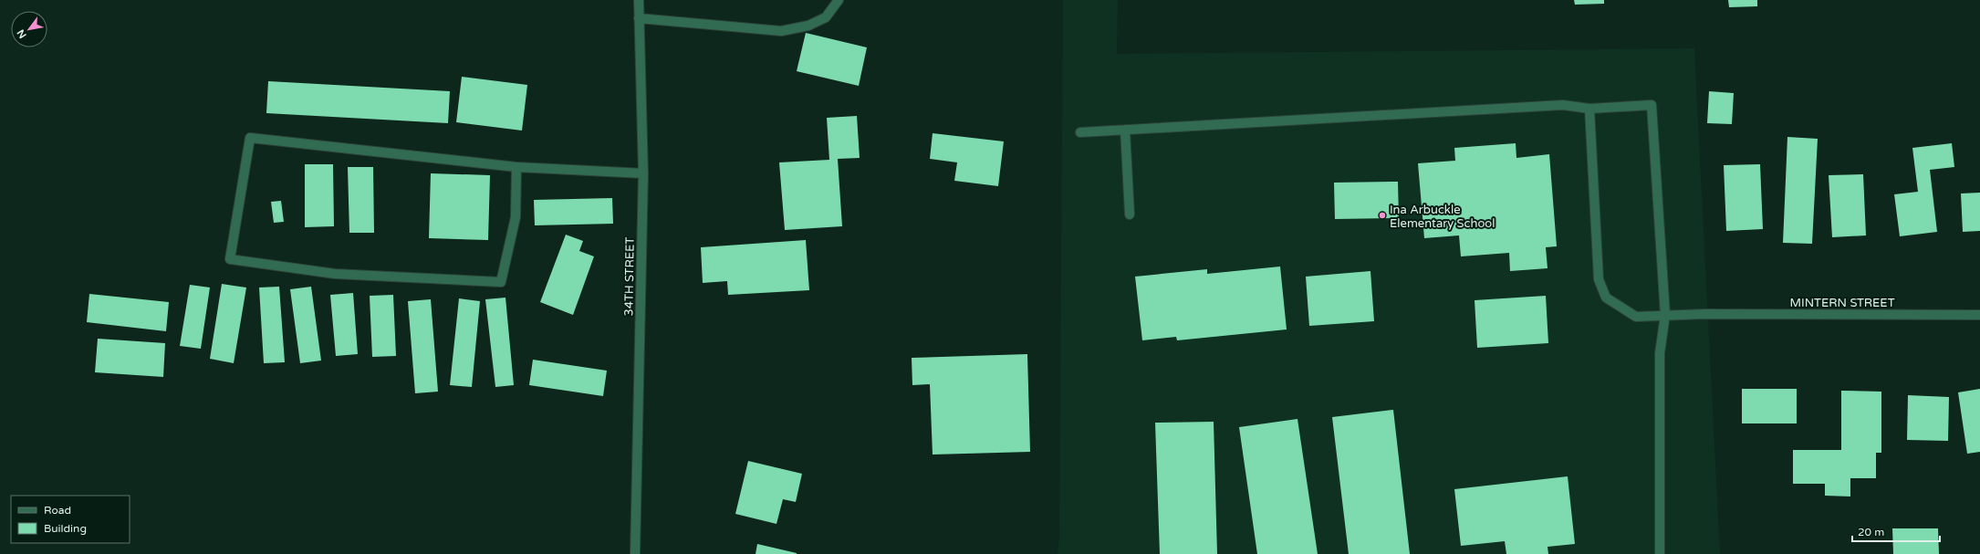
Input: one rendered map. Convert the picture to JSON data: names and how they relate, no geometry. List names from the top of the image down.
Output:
{
  "streets": {
    "street": ["34TH STREET", "MINTERN STREET"]
  },
  "places": ["Ina Arbuckle Elementary School"],
  "legend": ["Road", "Building"],
  "scale_bar": "20 m",
  "north": "bottom left"
}
